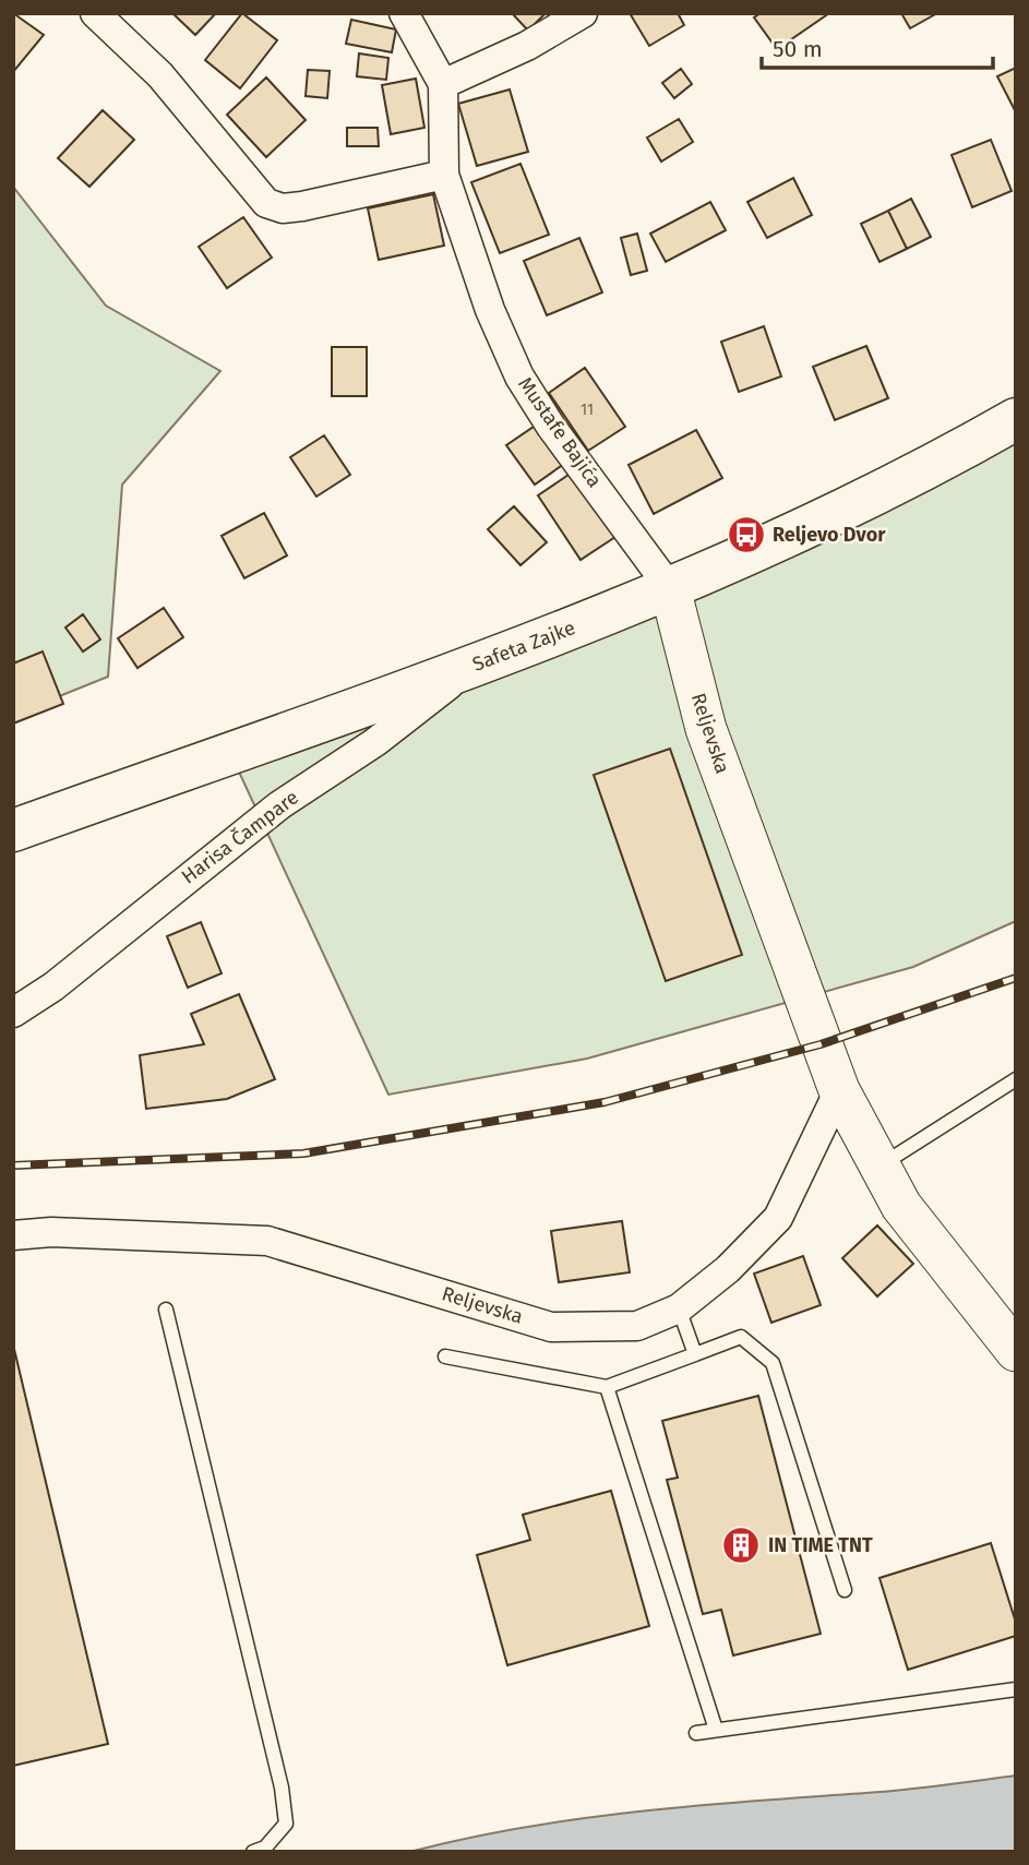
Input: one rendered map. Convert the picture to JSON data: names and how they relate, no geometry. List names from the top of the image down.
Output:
{
  "streets": {
    "main road": ["Safeta Zajke", "Reljevska"],
    "street": ["Mustafe Bajića", "Harisa Čampare"]
  },
  "crossings": [
    ["Mustafe Bajića", "Safeta Zajke"],
    ["Mustafe Bajića", "Reljevska"],
    ["Safeta Zajke", "Reljevska"],
    ["Safeta Zajke", "Harisa Čampare"]
  ],
  "places": {
    "bus stop": ["Reljevo Dvor"],
    "building": ["IN TIME TNT"]
  },
  "house_numbers": ["11"],
  "scale_bar": "50 m"
}
